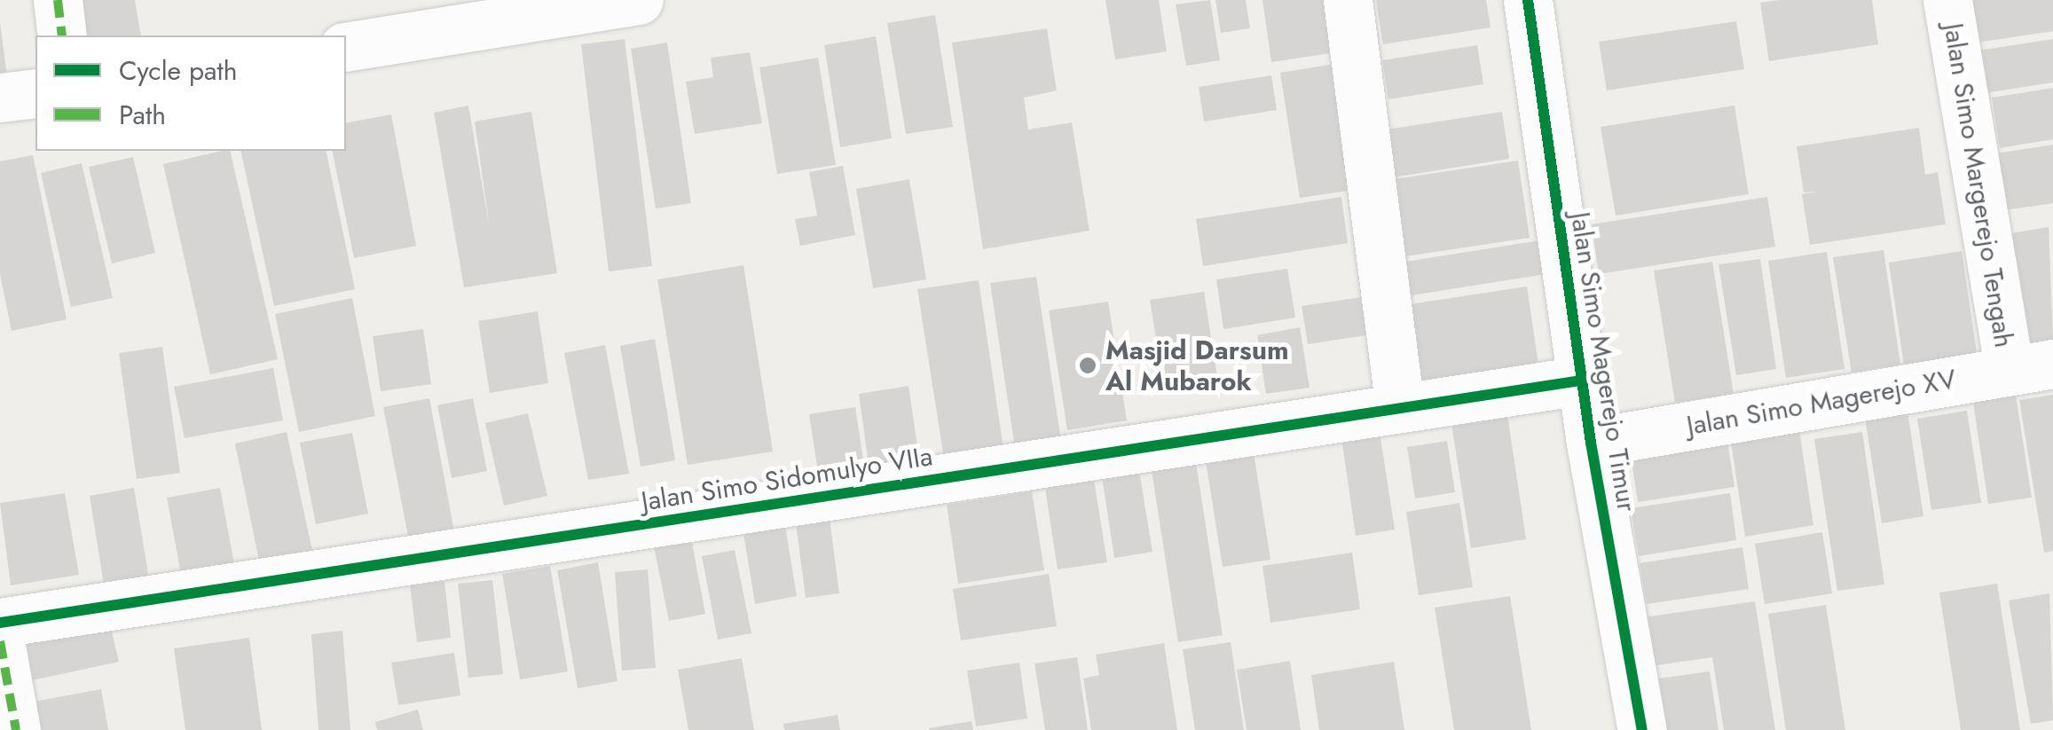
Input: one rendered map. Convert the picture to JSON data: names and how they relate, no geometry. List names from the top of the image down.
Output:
{
  "streets": {
    "street": [
      "Jalan Simo Margerejo Tengah",
      "Jalan Simo Magerejo Timur",
      "Jalan Simo Magerejo XV",
      "Jalan Simo Sidomulyo VIIa"
    ]
  },
  "crossings": [
    ["Jalan Simo Margerejo Tengah", "Jalan Simo Magerejo XV"],
    ["Jalan Simo Magerejo Timur", "Jalan Simo Magerejo XV"],
    ["Jalan Simo Magerejo Timur", "Jalan Simo Sidomulyo VIIa"]
  ],
  "places": ["Masjid Darsum Al Mubarok"],
  "legend": ["Cycle path", "Path"]
}
